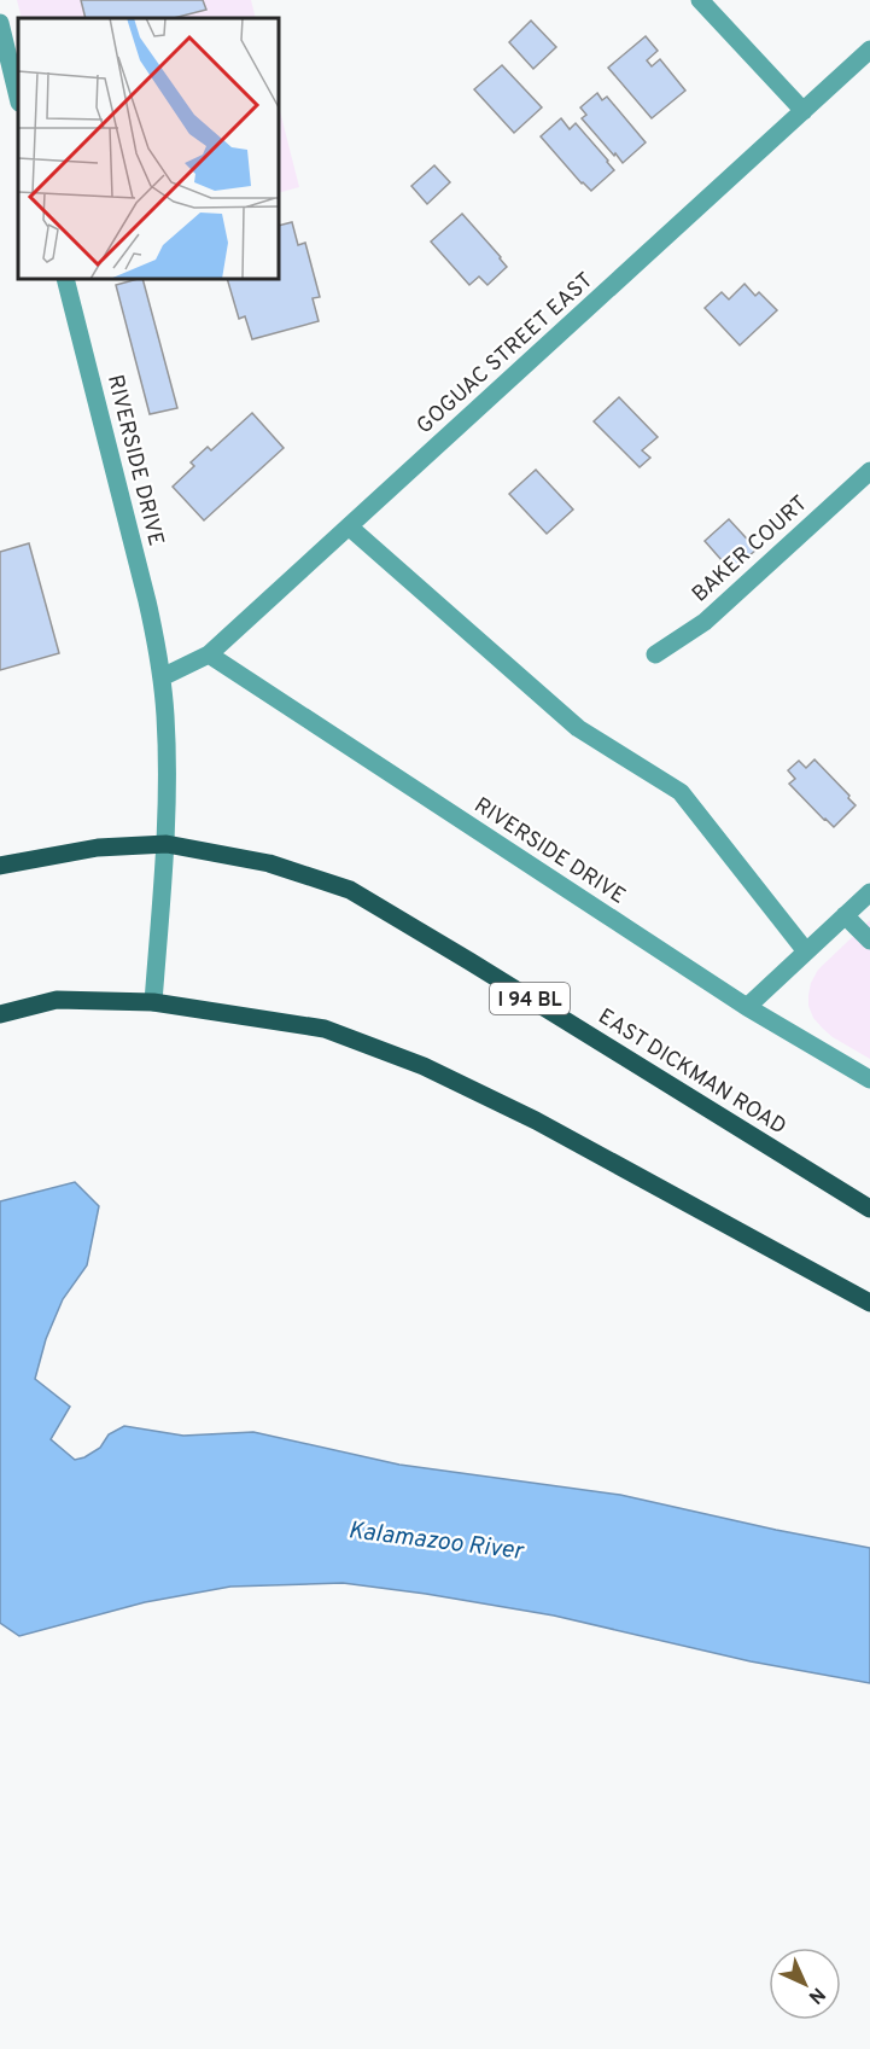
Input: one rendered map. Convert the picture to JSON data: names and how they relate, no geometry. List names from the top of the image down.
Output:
{
  "streets": {
    "main road": ["I 94 BL", "EAST DICKMAN ROAD"],
    "street": ["GOGUAC STREET EAST", "RIVERSIDE DRIVE", "BAKER COURT"]
  },
  "crossings": [
    ["GOGUAC STREET EAST", "RIVERSIDE DRIVE"],
    ["RIVERSIDE DRIVE", "EAST DICKMAN ROAD"]
  ],
  "water": ["Kalamazoo River"],
  "north": "bottom right"
}
